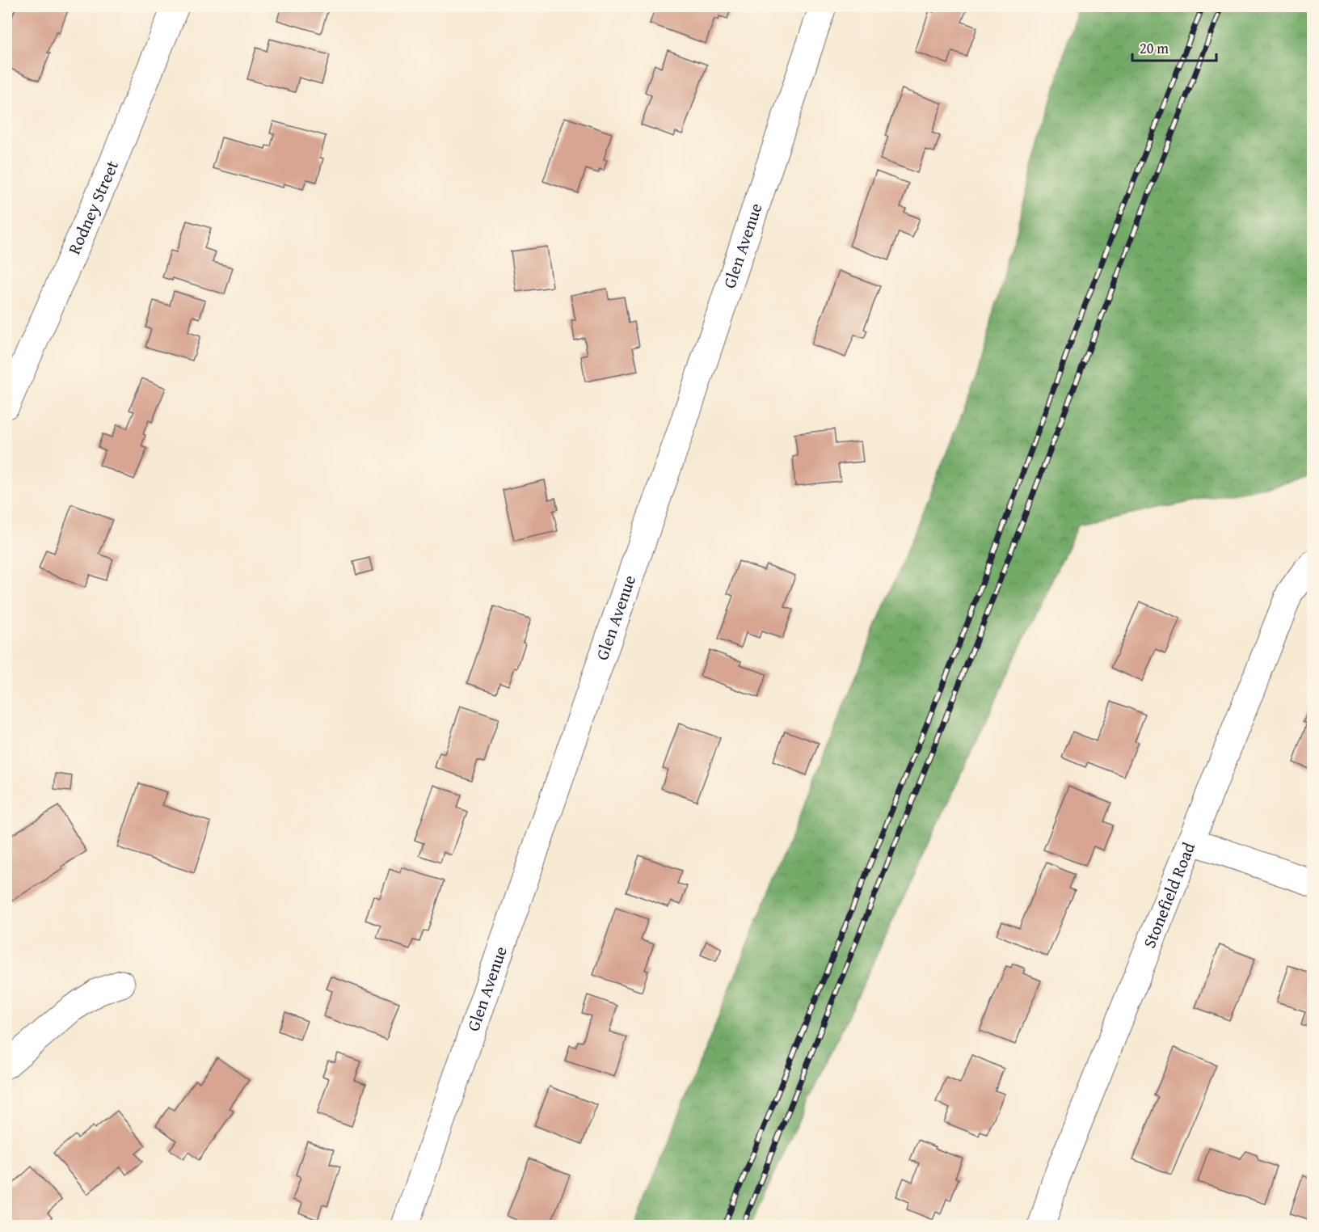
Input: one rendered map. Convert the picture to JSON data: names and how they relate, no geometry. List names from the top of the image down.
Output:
{
  "streets": {
    "street": ["Rodney Street", "Glen Avenue", "Stonefield Road"]
  },
  "scale_bar": "20 m"
}
